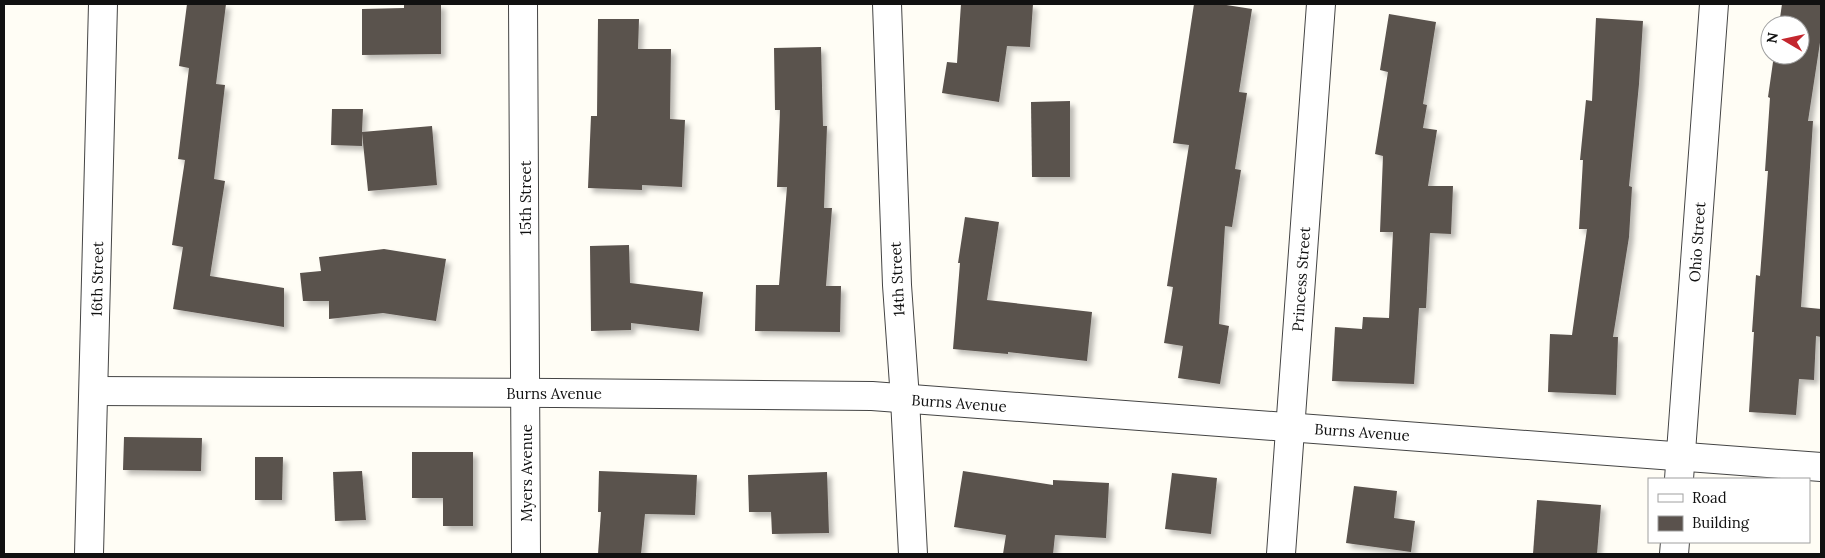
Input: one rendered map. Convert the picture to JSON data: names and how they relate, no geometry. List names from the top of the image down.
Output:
{
  "streets": {
    "street": [
      "15th Street",
      "Ohio Street",
      "16th Street",
      "14th Street",
      "Princess Street",
      "Burns Avenue",
      "Myers Avenue"
    ]
  },
  "crossings": [
    ["15th Street", "Burns Avenue"],
    ["15th Street", "Myers Avenue"],
    ["Ohio Street", "Burns Avenue"],
    ["16th Street", "Burns Avenue"],
    ["14th Street", "Burns Avenue"],
    ["Princess Street", "Burns Avenue"],
    ["Burns Avenue", "Myers Avenue"]
  ],
  "legend": ["Road", "Building"],
  "north": "left"
}
